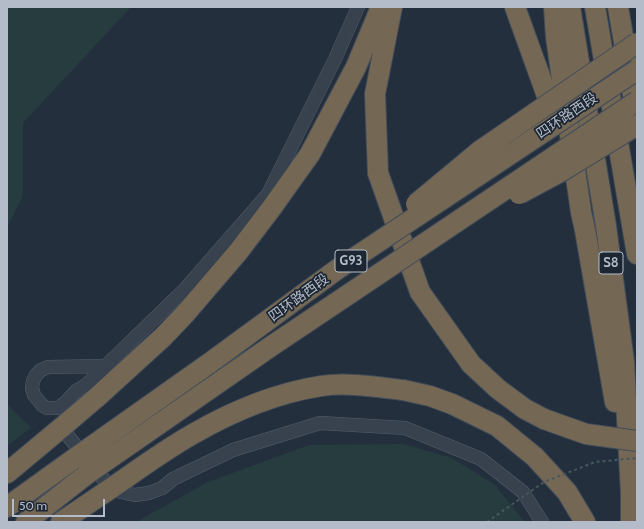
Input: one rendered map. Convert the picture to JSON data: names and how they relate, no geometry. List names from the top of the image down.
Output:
{
  "streets": {
    "highway": ["四环路西段", "G93", "S8"]
  },
  "scale_bar": "50 m"
}
